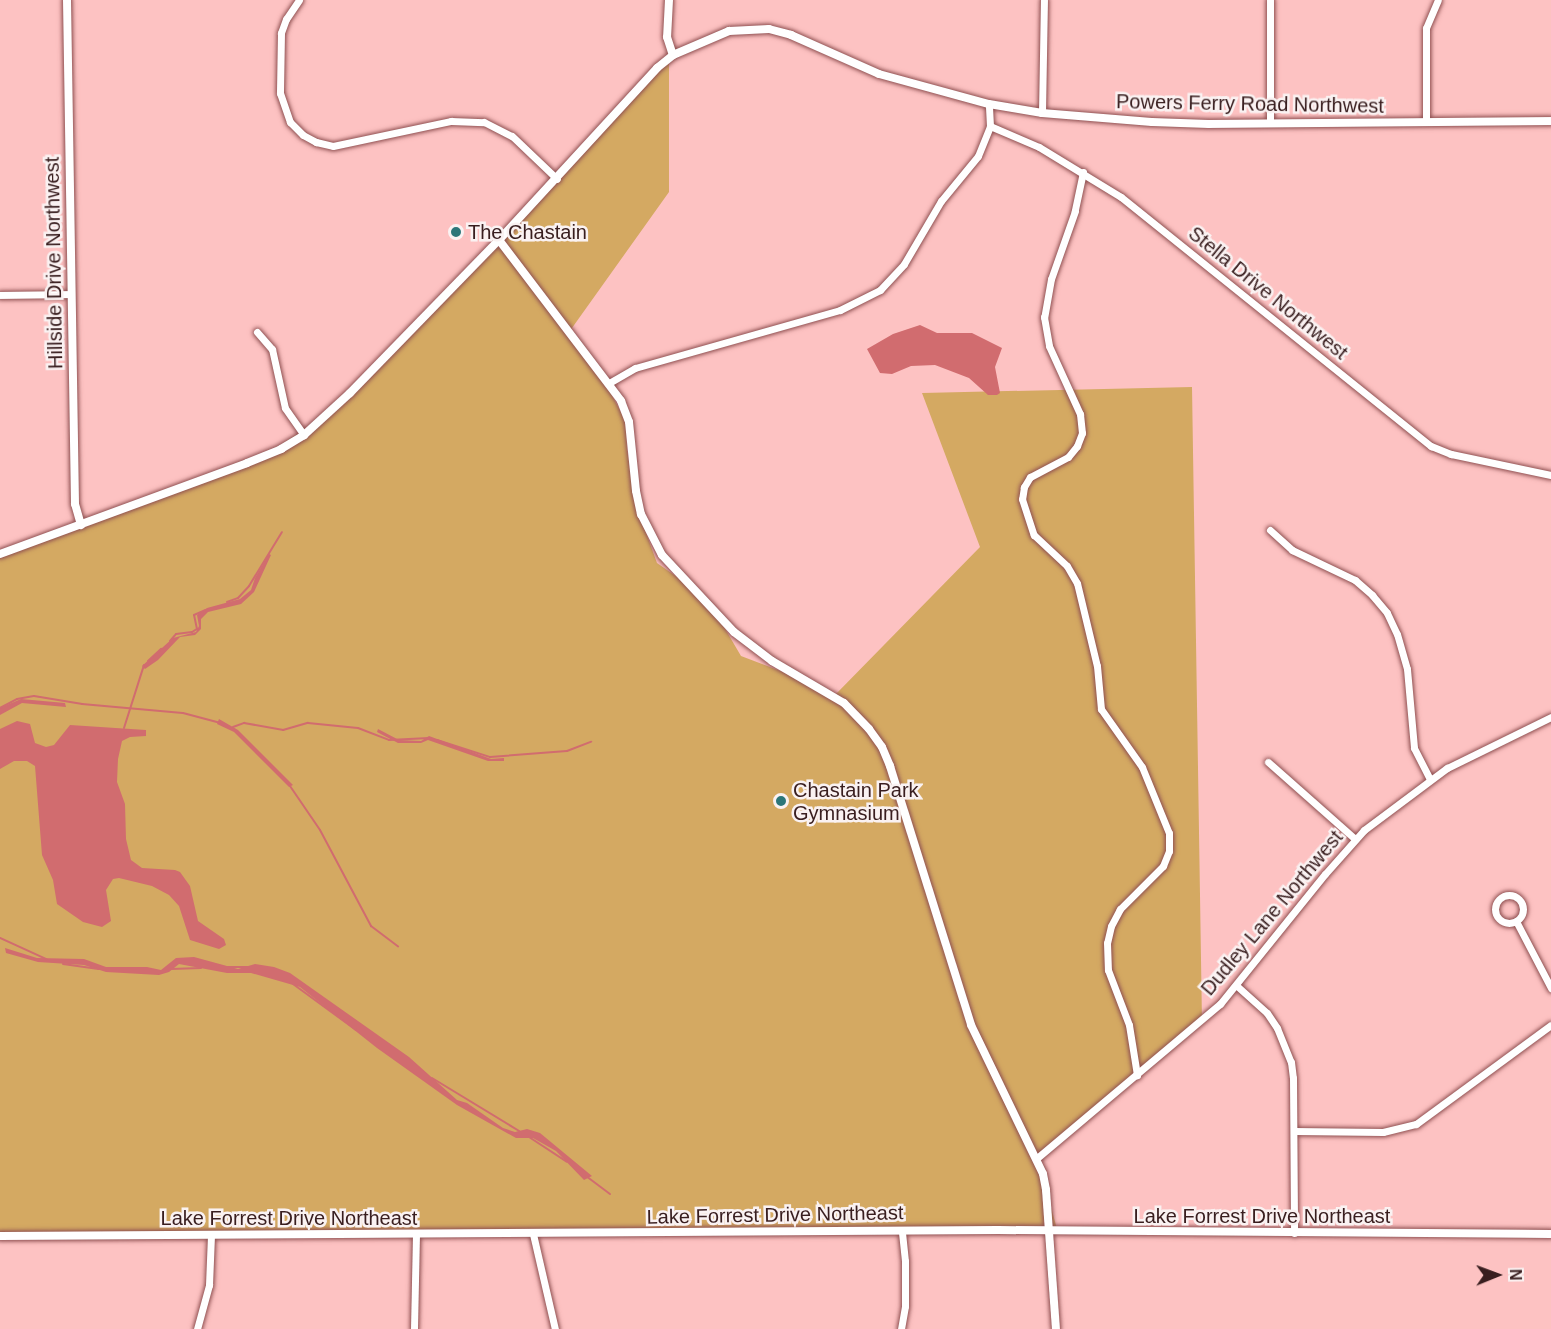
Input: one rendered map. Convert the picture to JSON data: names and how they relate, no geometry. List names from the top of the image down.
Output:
{
  "streets": {
    "street": [
      "Powers Ferry Road Northwest",
      "Hillside Drive Northwest",
      "Stella Drive Northwest",
      "Dudley Lane Northwest",
      "Lake Forrest Drive Northeast"
    ]
  },
  "crossings": [
    ["Powers Ferry Road Northwest", "Hillside Drive Northwest"]
  ],
  "places": ["The Chastain", "Chastain Park Gymnasium"],
  "north": "right"
}
